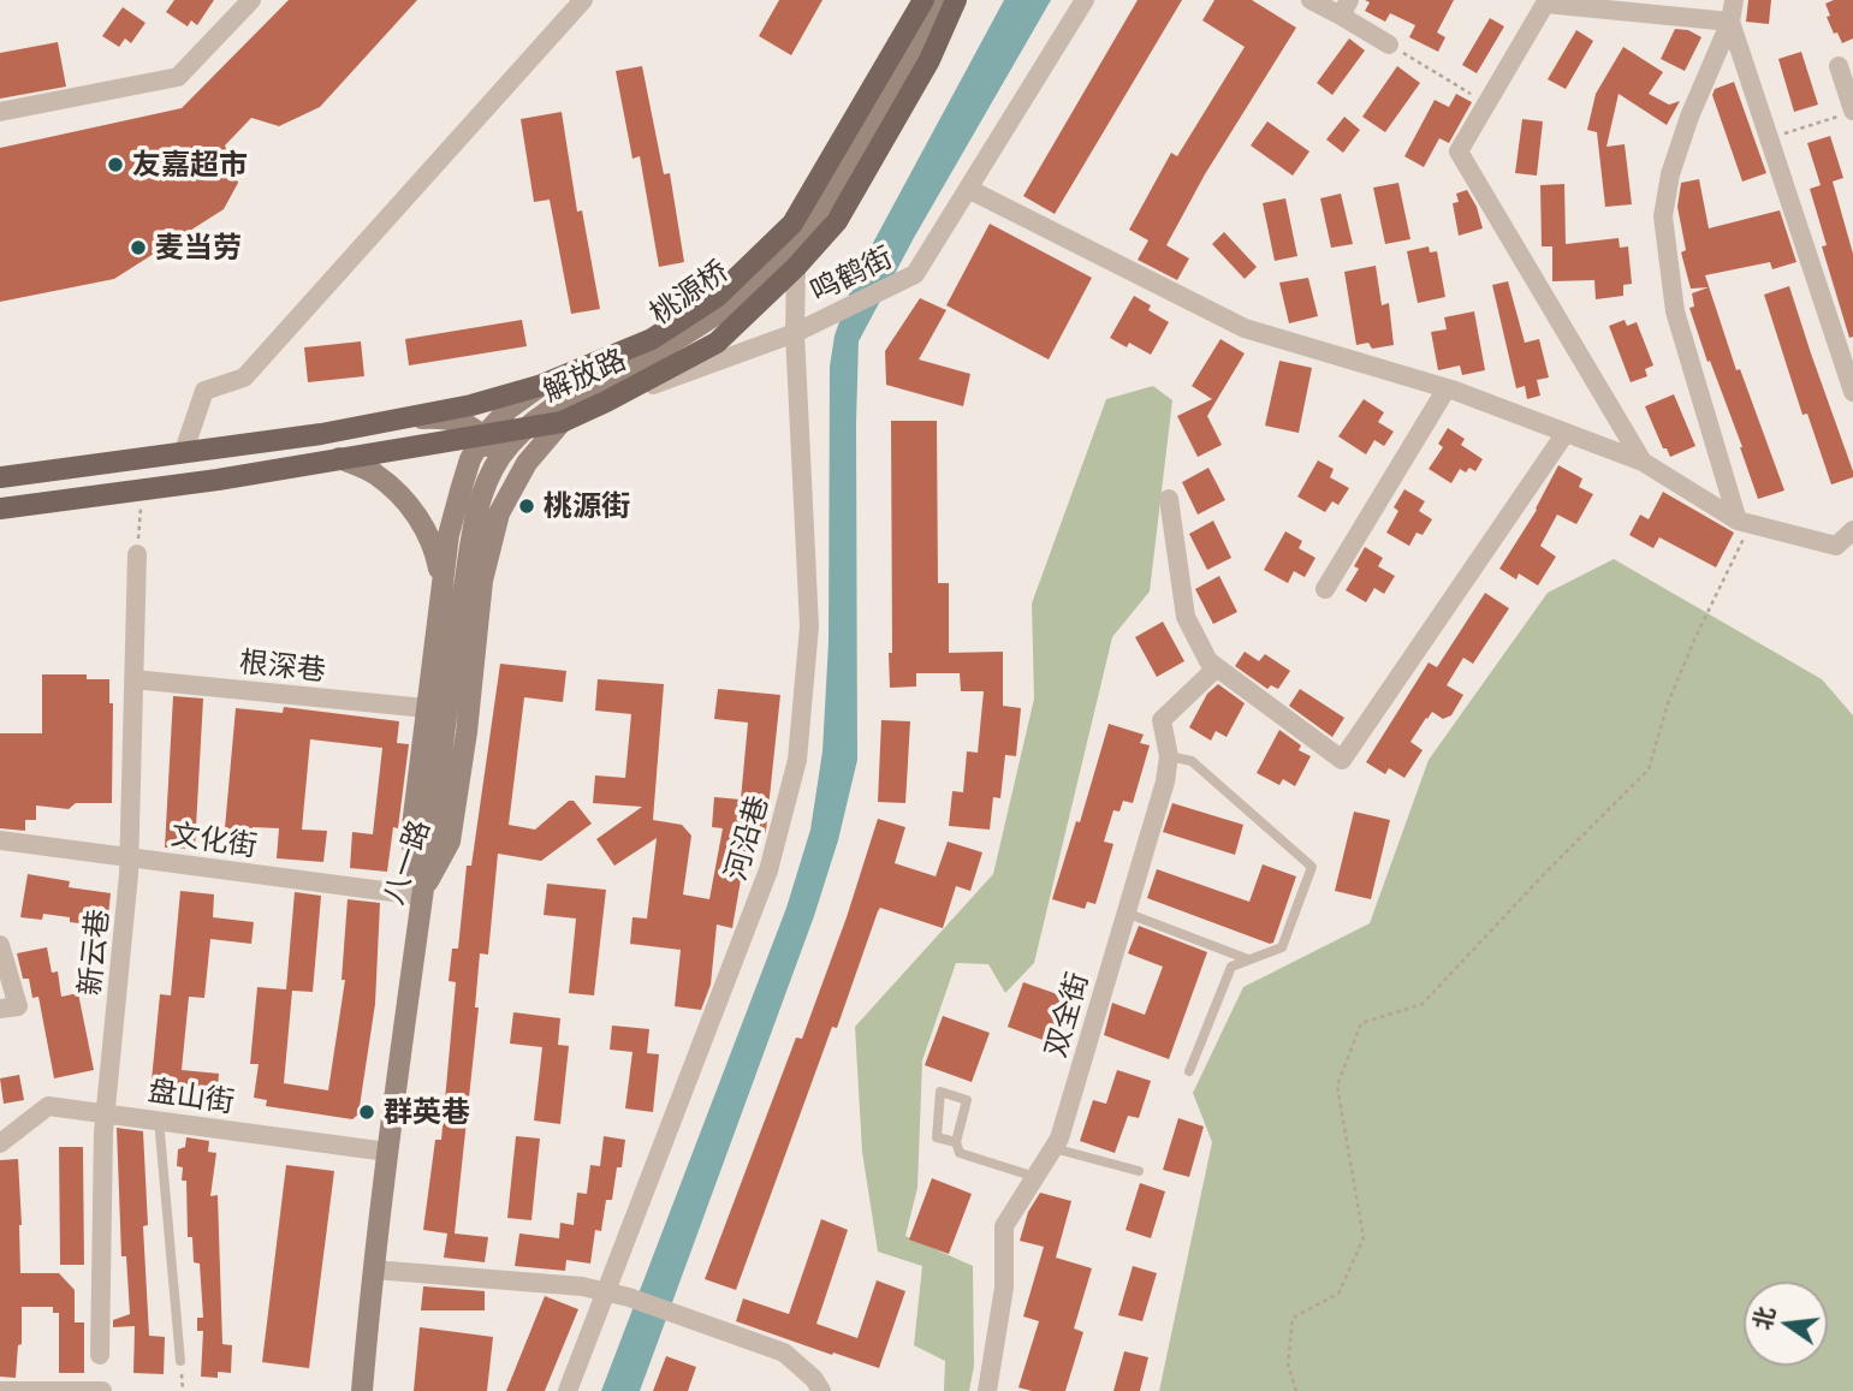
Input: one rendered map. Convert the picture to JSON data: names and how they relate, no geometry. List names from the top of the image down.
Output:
{
  "streets": {
    "main road": ["桃源桥", "解放路", "八一路"],
    "street": [
      "鸣鹤街",
      "根深巷",
      "河沿巷",
      "文化街",
      "新云巷",
      "双全街",
      "盘山街"
    ]
  },
  "crossings": [
    ["鸣鹤街", "解放路"],
    ["鸣鹤街", "河沿巷"],
    ["桃源桥", "文化街"],
    ["桃源桥", "八一路"],
    ["解放路", "河沿巷"],
    ["解放路", "八一路"],
    ["根深巷", "新云巷"],
    ["文化街", "八一路"],
    ["文化街", "新云巷"],
    ["八一路", "盘山街"],
    ["新云巷", "盘山街"]
  ],
  "places": [
    "友嘉超市",
    "麦当劳",
    "桃源街",
    "群英巷"
  ],
  "north": "left"
}
